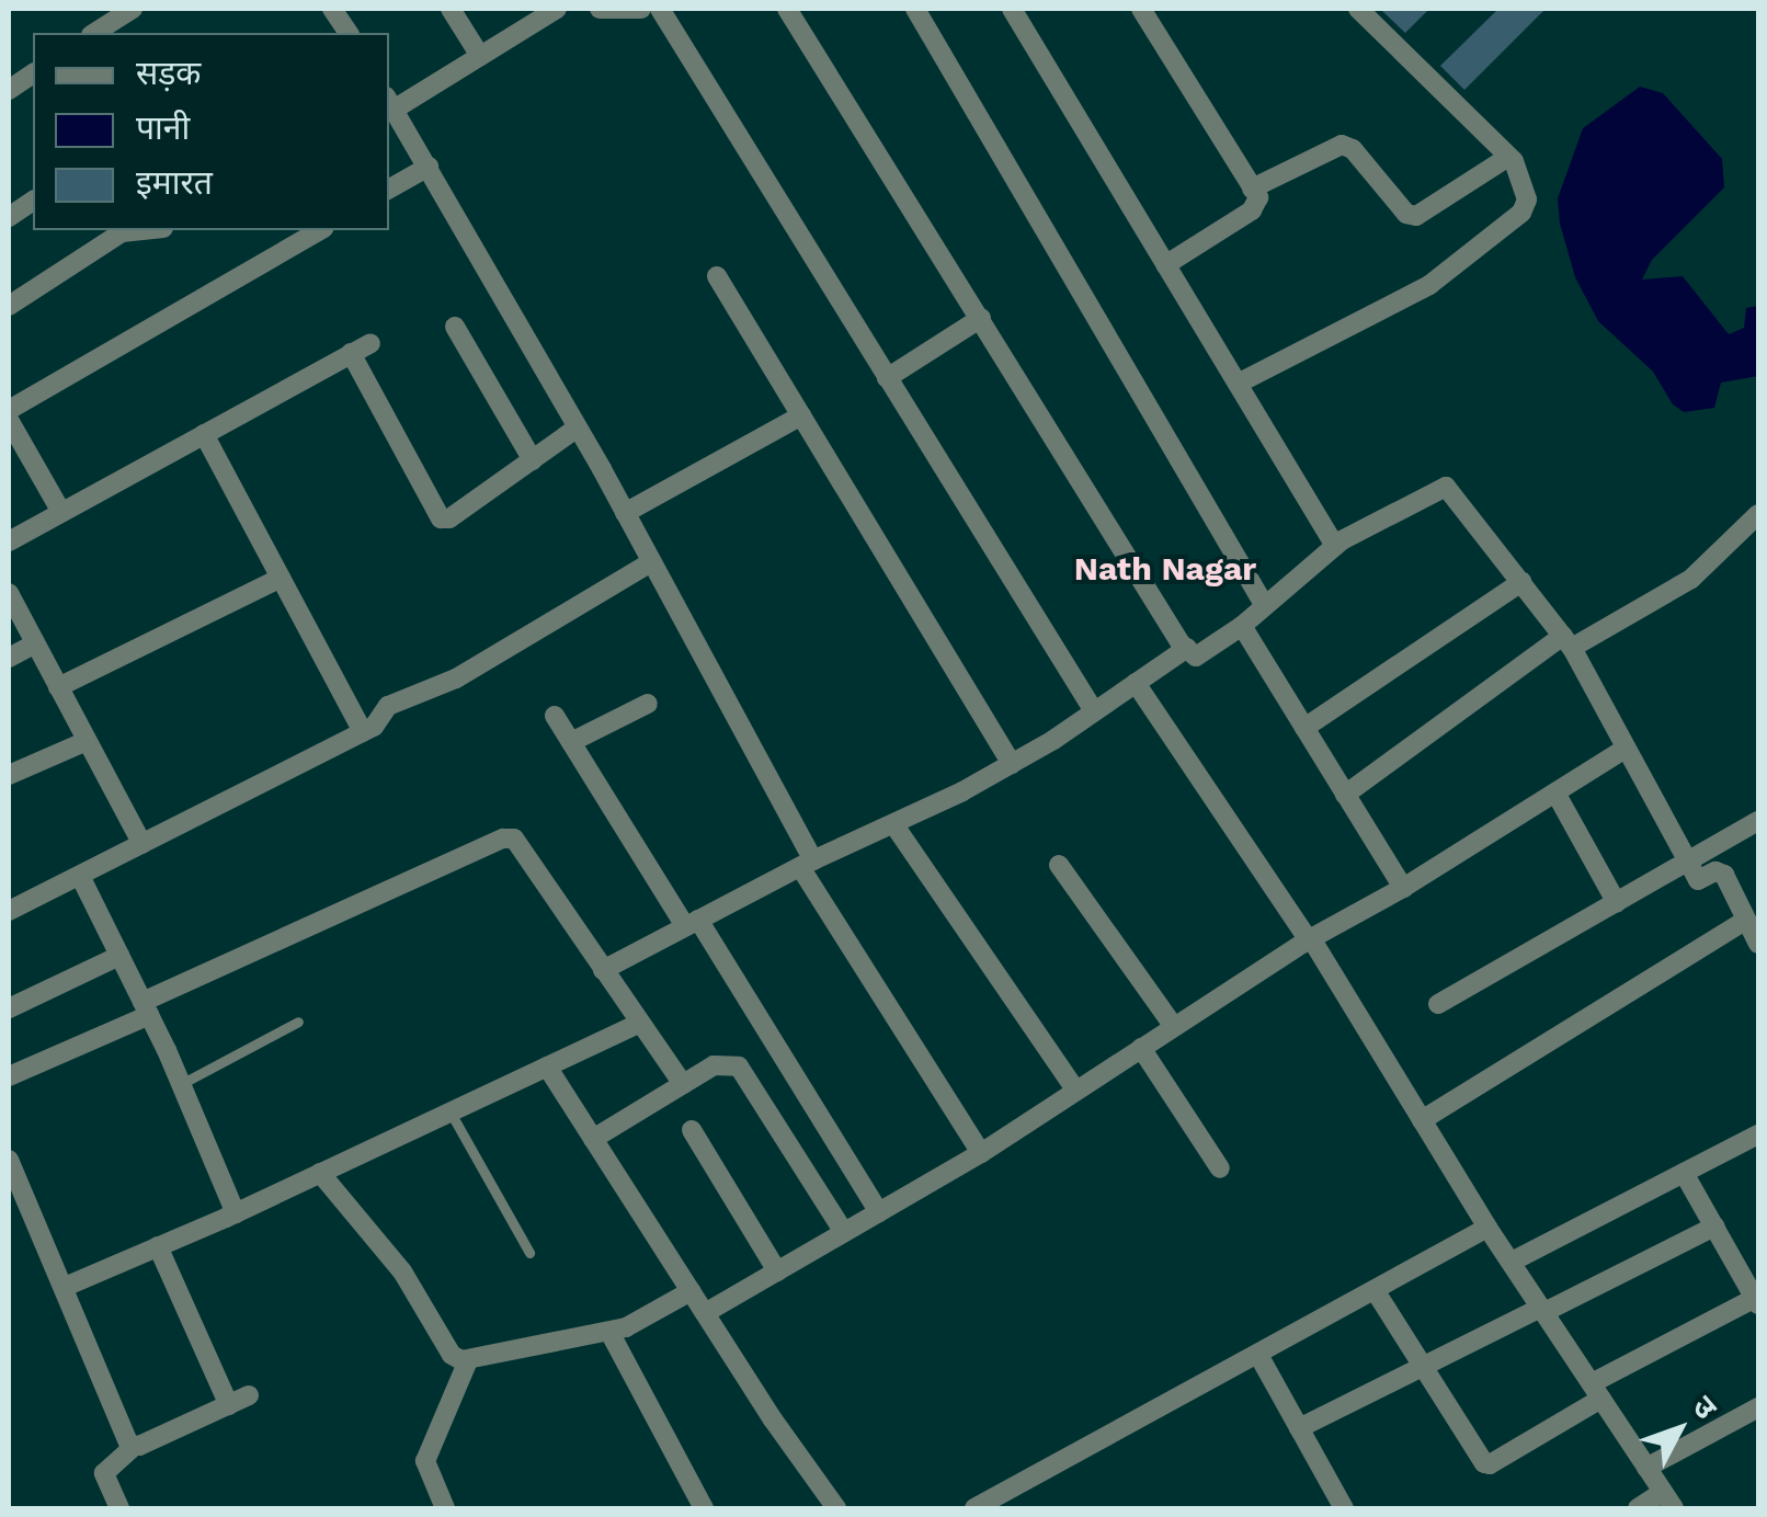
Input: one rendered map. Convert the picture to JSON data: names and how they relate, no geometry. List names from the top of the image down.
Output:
{
  "districts": ["Nath Nagar"],
  "legend": ["सड़क", "पानी", "इमारत"],
  "north": "top right"
}
